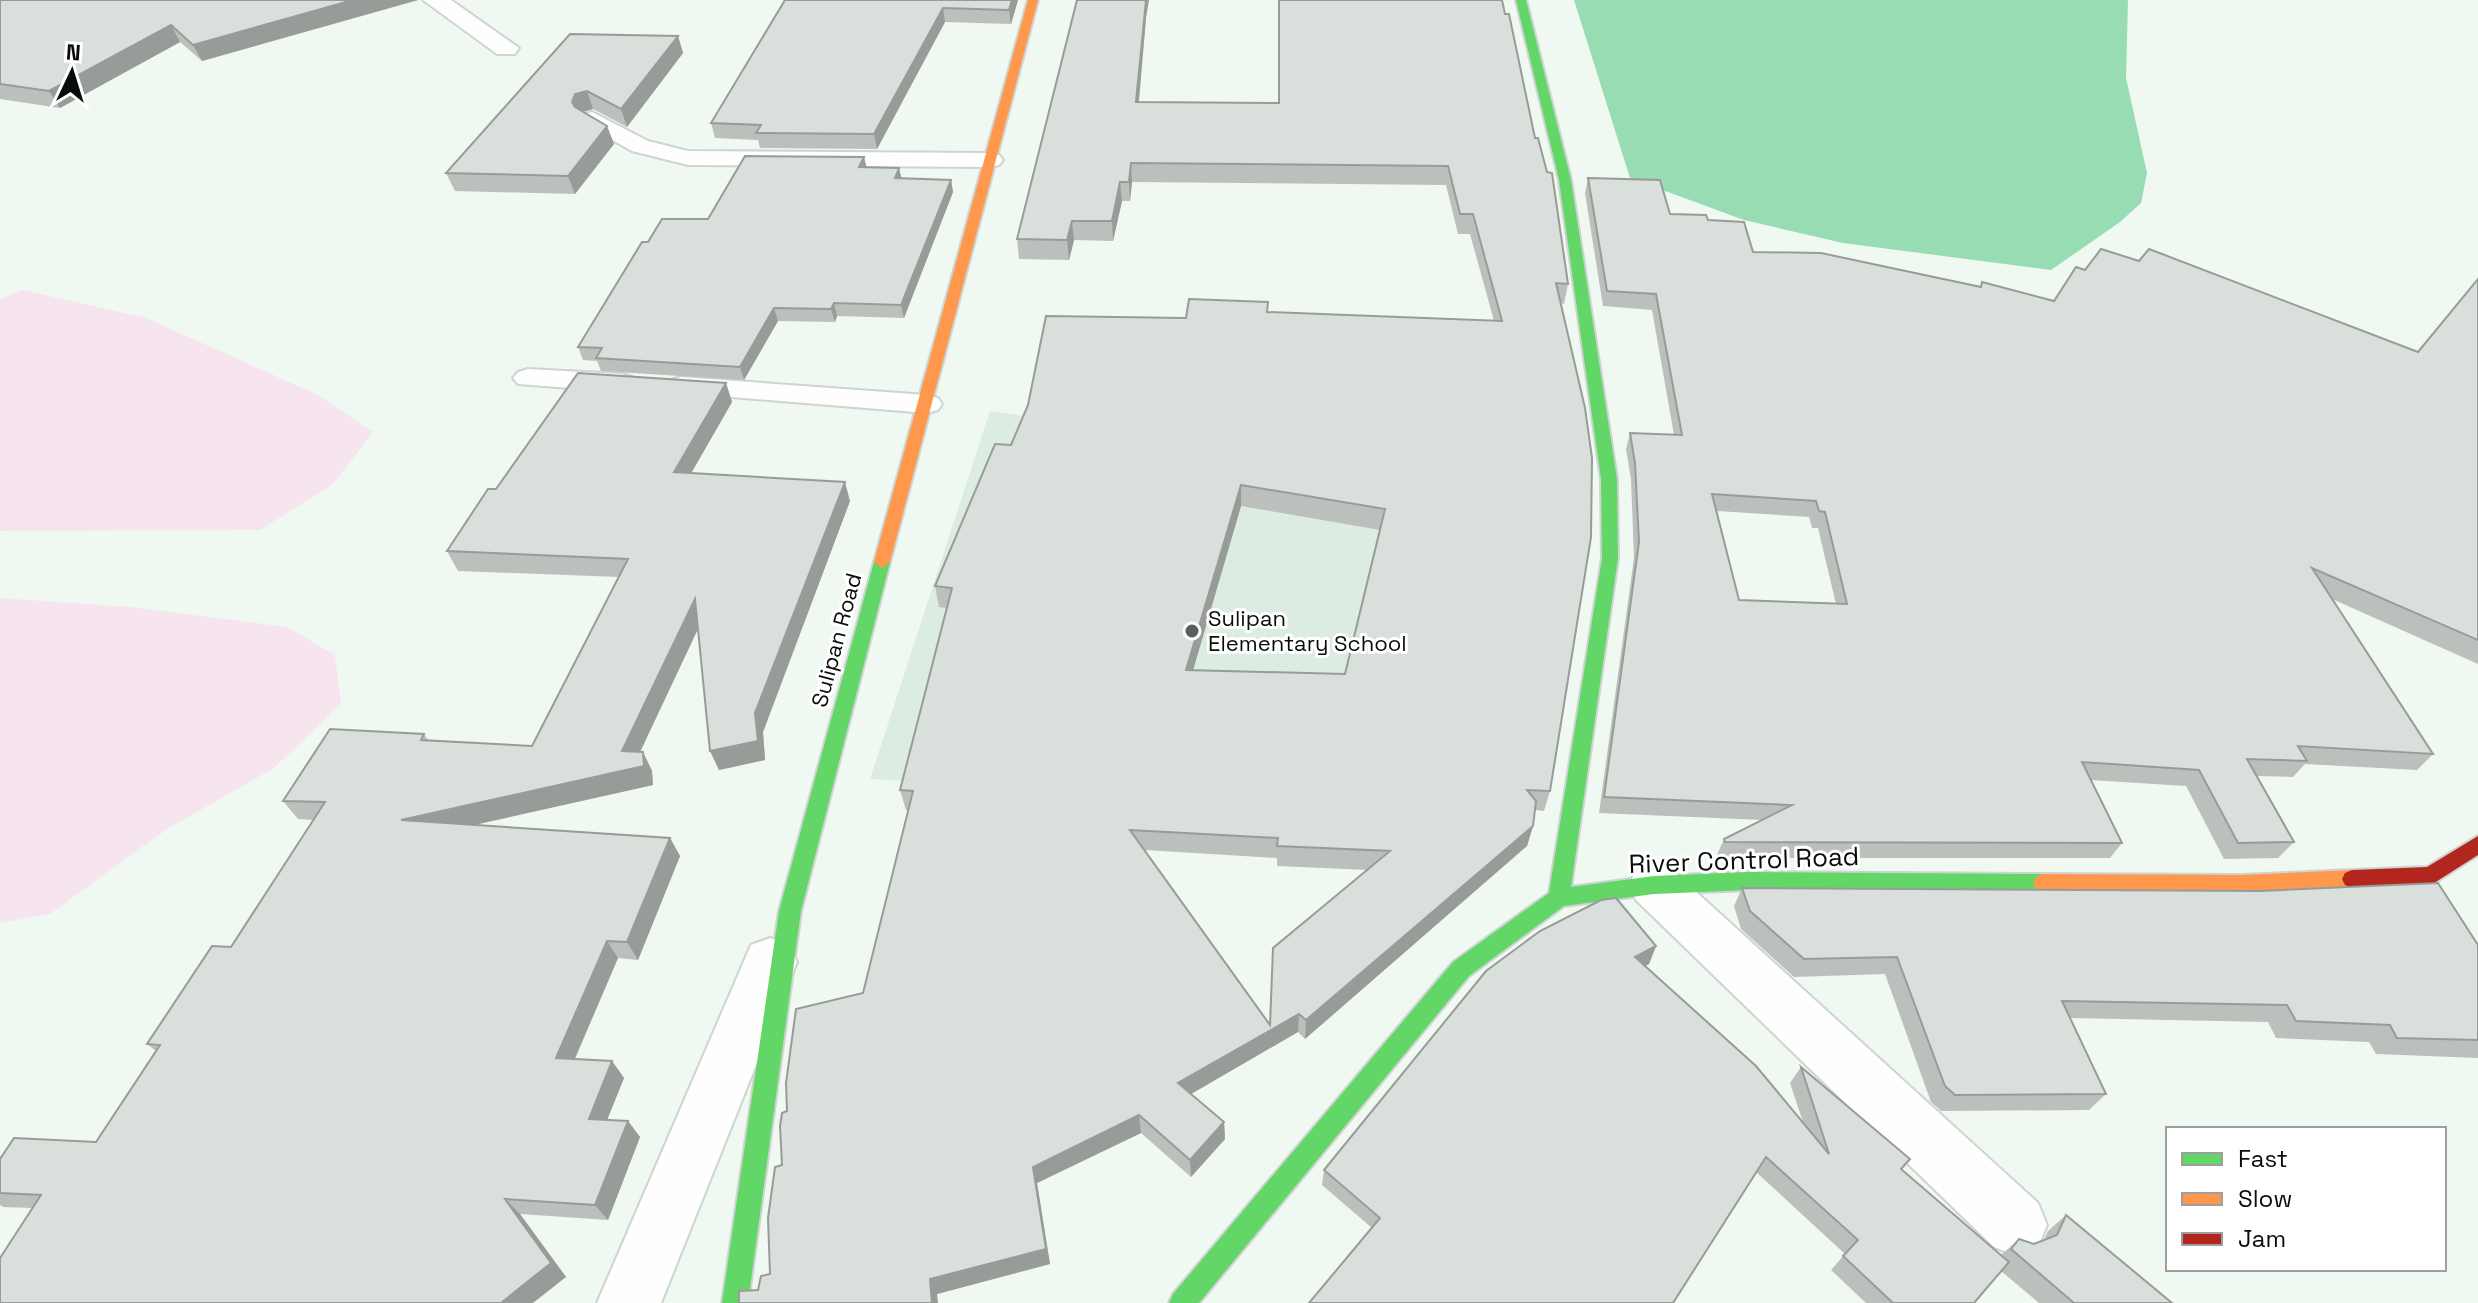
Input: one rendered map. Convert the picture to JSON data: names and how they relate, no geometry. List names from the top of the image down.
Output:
{
  "streets": {
    "street": ["Sulipan Road", "River Control Road"]
  },
  "places": ["Sulipan Elementary School"],
  "legend": ["Fast", "Slow", "Jam"],
  "north": "top"
}
